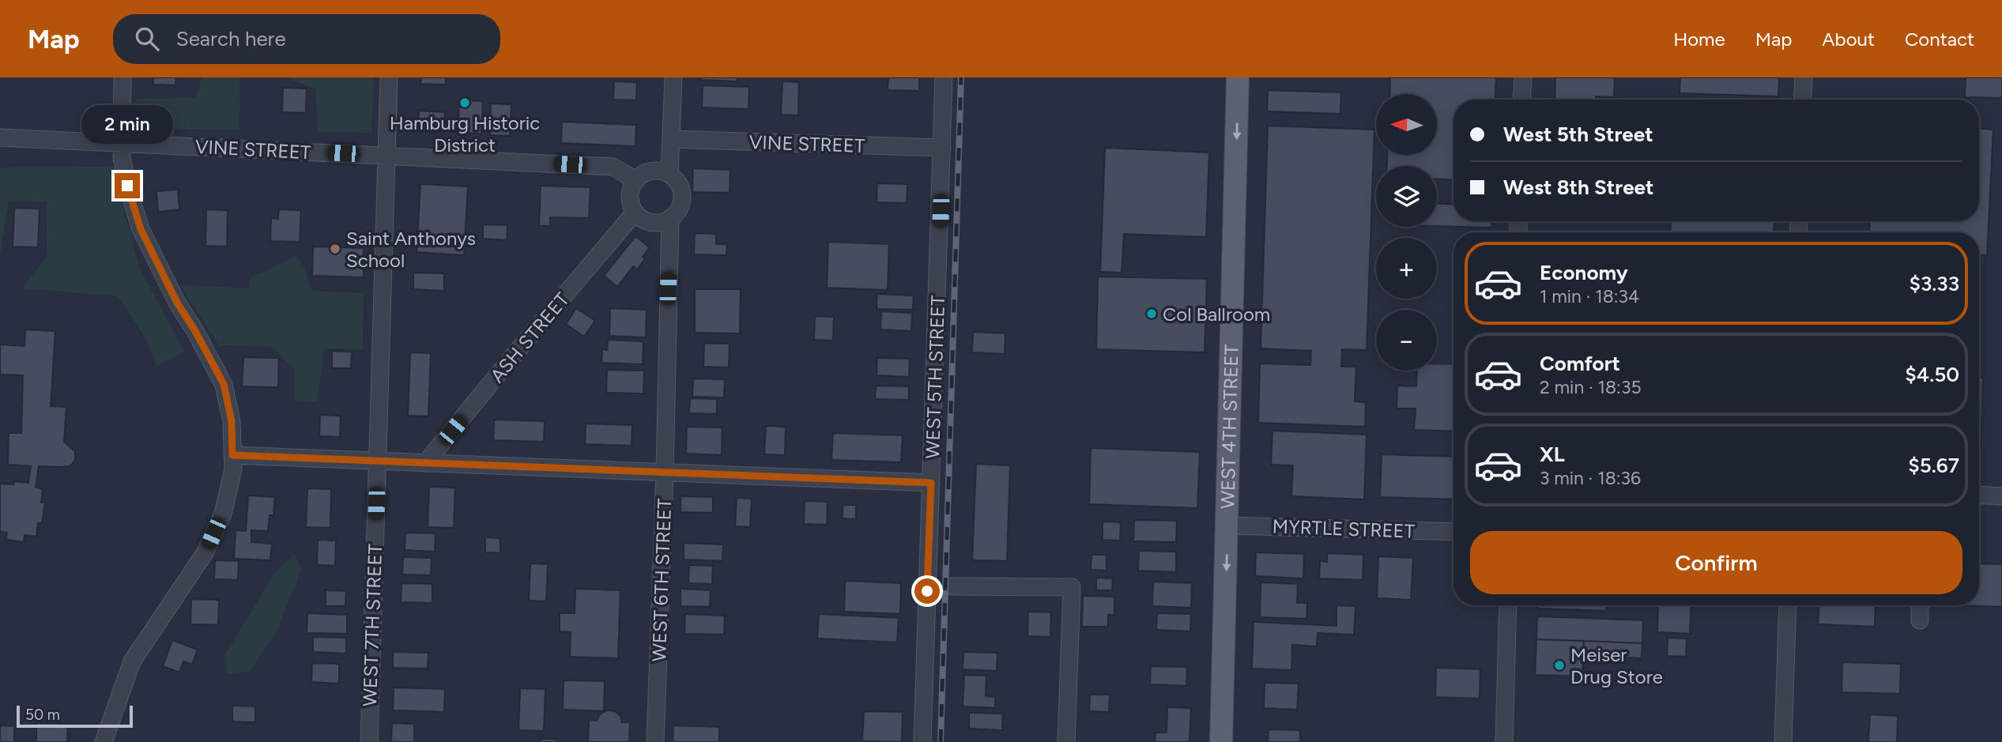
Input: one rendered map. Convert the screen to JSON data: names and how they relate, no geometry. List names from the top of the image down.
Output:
{
  "streets": {
    "main road": ["WEST 4TH STREET"],
    "street": [
      "VINE STREET",
      "ASH STREET",
      "WEST 5TH STREET",
      "MYRTLE STREET",
      "WEST 6TH STREET",
      "WEST 7TH STREET"
    ]
  },
  "crossings": [
    ["VINE STREET", "ASH STREET"],
    ["VINE STREET", "WEST 5TH STREET"],
    ["VINE STREET", "WEST 6TH STREET"],
    ["VINE STREET", "WEST 7TH STREET"],
    ["ASH STREET", "WEST 6TH STREET"],
    ["WEST 4TH STREET", "MYRTLE STREET"]
  ],
  "one_way": ["WEST 4TH STREET"],
  "places": [
    "Hamburg Historic District",
    "Saint Anthonys School",
    "Col Ballroom",
    "Meiser Drug Store"
  ],
  "scale_bar": "50 m",
  "north": "left",
  "page": {
    "header": "Map",
    "search": "Search here",
    "nav": [
      "Home",
      "Map",
      "About",
      "Contact"
    ],
    "map_buttons": ["+", "−"],
    "banner": ["West 5th Street", "West 8th Street"],
    "bubble": "2 min",
    "list": [
      {
        "name": "Economy",
        "note": "1 min · 18:34",
        "value": "$3.33"
      },
      {
        "name": "Comfort",
        "note": "2 min · 18:35",
        "value": "$4.50"
      },
      {
        "name": "XL",
        "note": "3 min · 18:36",
        "value": "$5.67"
      }
    ],
    "buttons": "Confirm",
    "scale": "50 m"
  }
}
